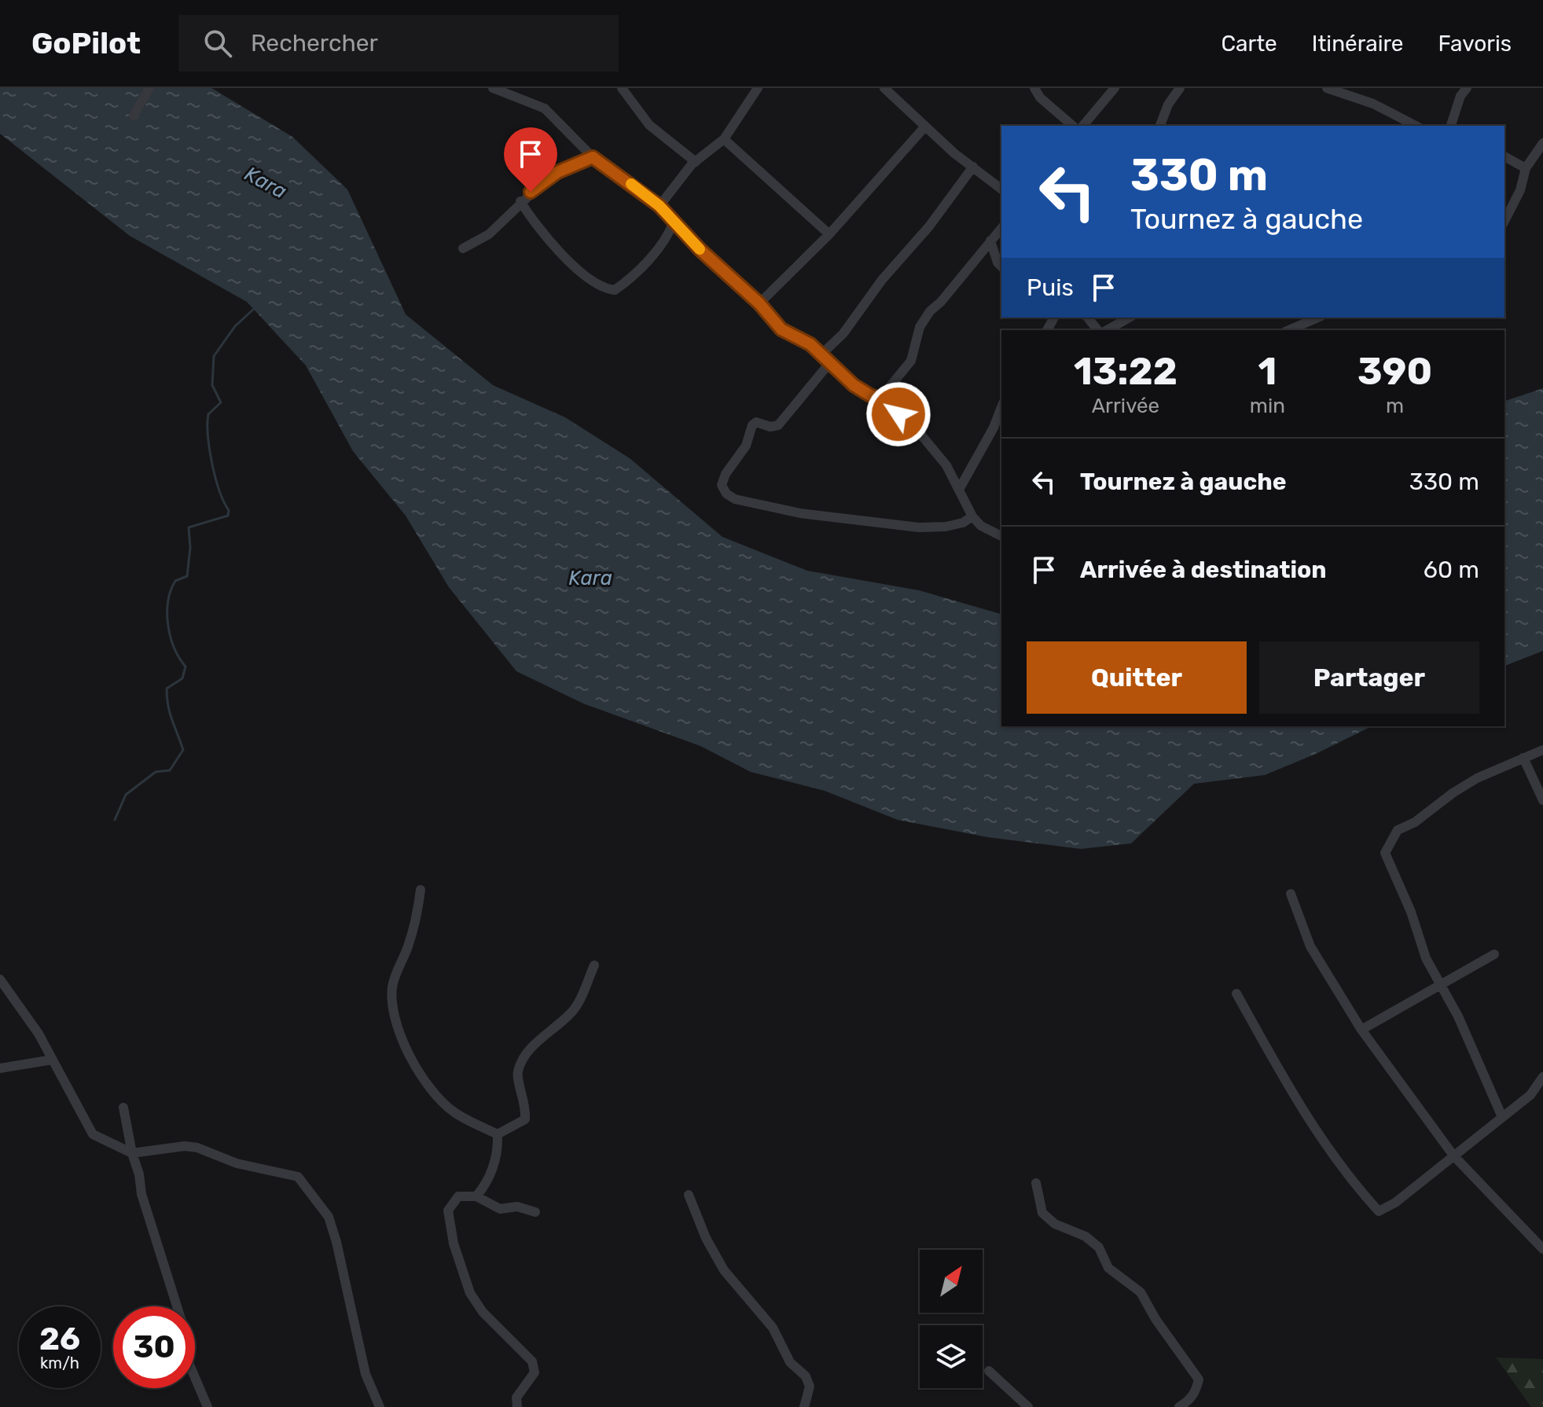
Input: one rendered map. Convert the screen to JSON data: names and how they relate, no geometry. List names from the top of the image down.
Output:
{
  "water": ["Kara"],
  "north": "top right",
  "page": {
    "header": "GoPilot",
    "search": "Rechercher",
    "nav": ["Carte", "Itinéraire", "Favoris"],
    "turn": ["330 m", "Tournez à gauche"],
    "then": "Puis",
    "eta": [
      "13:22",
      "Arrivée",
      "1",
      "min",
      "390",
      "m"
    ],
    "list": [
      {
        "name": "Tournez à gauche",
        "value": "330 m"
      },
      {
        "name": "Arrivée à destination",
        "value": "60 m"
      }
    ],
    "buttons": ["Quitter", "Partager"],
    "speed": "26 km/h",
    "limit": "30"
  }
}
